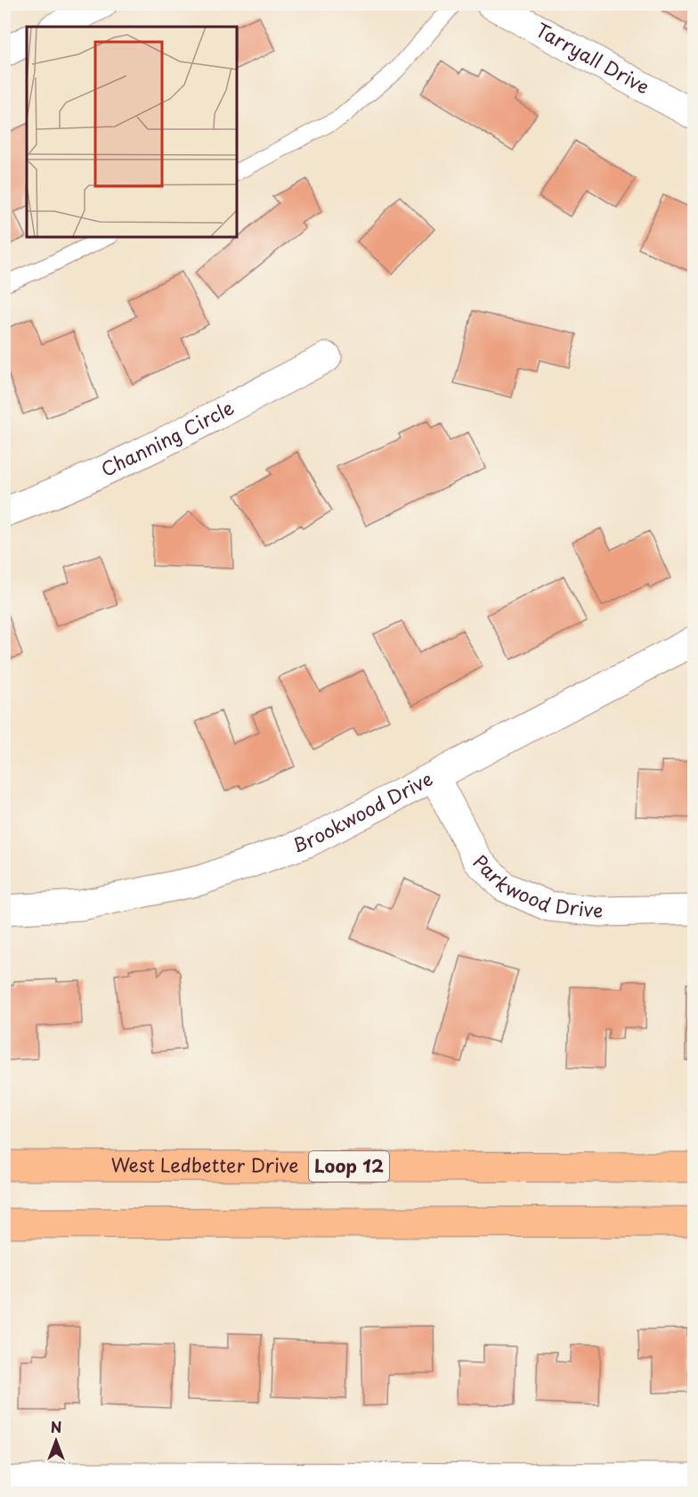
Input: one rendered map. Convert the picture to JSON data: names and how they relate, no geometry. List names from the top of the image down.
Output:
{
  "streets": {
    "main road": ["West Ledbetter Drive", "Loop 12"],
    "street": [
      "Tarryall Drive",
      "Channing Circle",
      "Brookwood Drive",
      "Parkwood Drive"
    ]
  },
  "crossings": [
    ["Brookwood Drive", "Parkwood Drive"]
  ],
  "north": "top"
}
